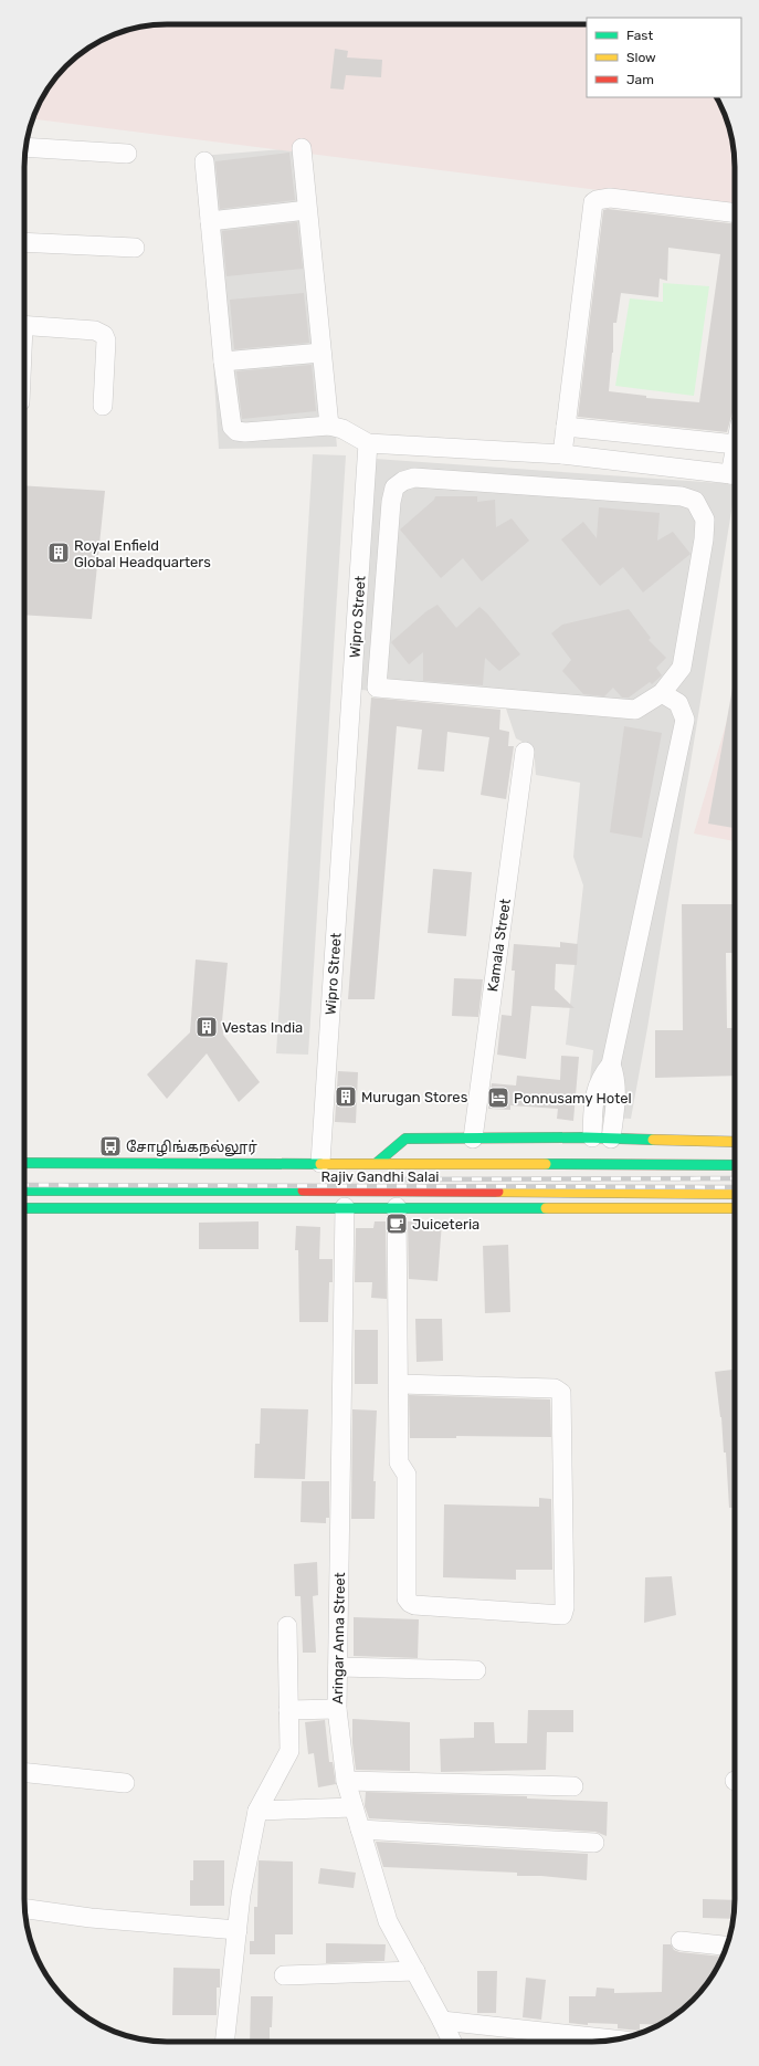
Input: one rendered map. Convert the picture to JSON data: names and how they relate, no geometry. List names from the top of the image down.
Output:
{
  "streets": {
    "main road": ["Rajiv Gandhi Salai"],
    "street": ["Wipro Street", "Kamala Street", "Aringar Anna Street"]
  },
  "crossings": [
    ["Wipro Street", "Rajiv Gandhi Salai"]
  ],
  "places": {
    "building": ["Royal Enfield Global Headquarters", "Vestas India", "Murugan Stores"],
    "hotel": ["Ponnusamy Hotel"],
    "bus stop": ["சோழிங்கநல்லூர்"],
    "cafe": ["Juiceteria"]
  },
  "legend": ["Fast", "Slow", "Jam"]
}
